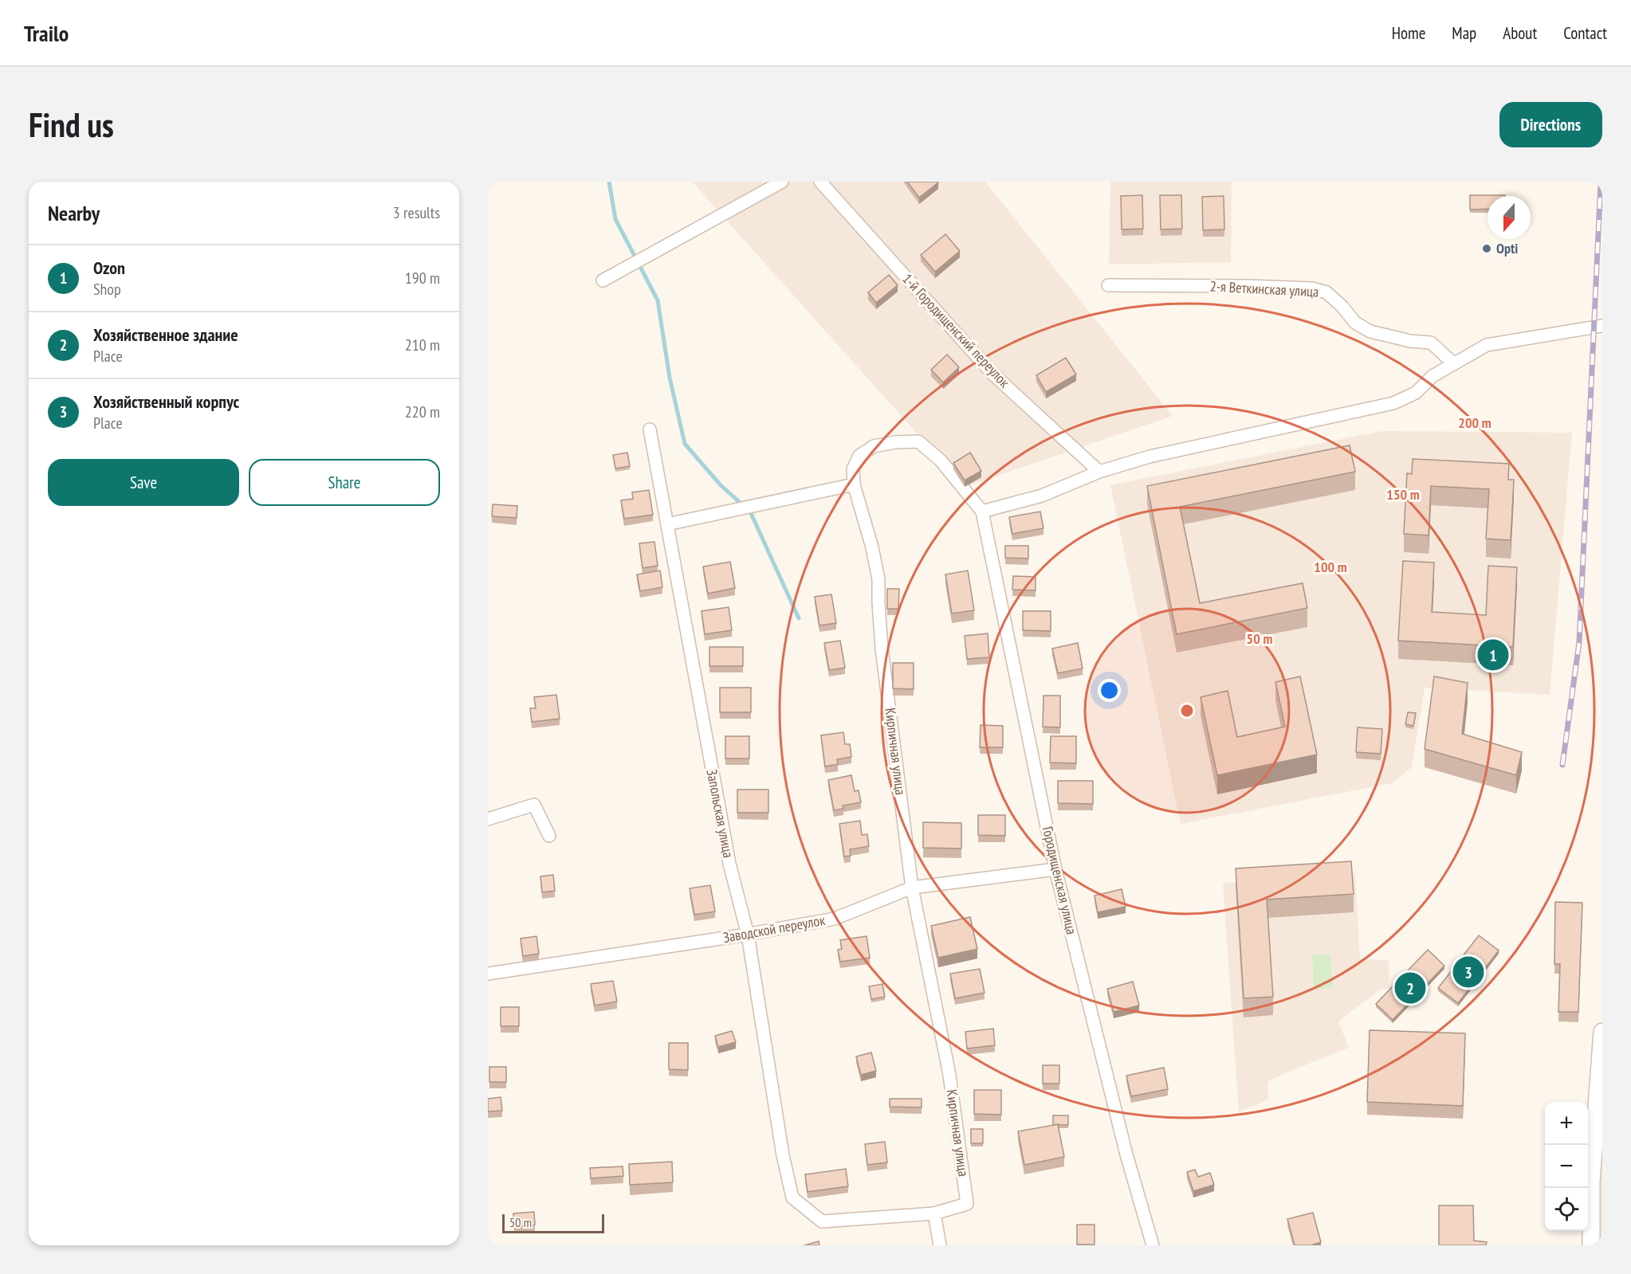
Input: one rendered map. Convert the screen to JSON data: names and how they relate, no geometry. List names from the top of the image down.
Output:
{
  "streets": {
    "street": [
      "2-я Веткинская улица",
      "1-й Городищенский переулок",
      "Кирпичная улица",
      "Запольская улица",
      "Городищенская улица",
      "Заводской переулок"
    ]
  },
  "crossings": [
    ["Кирпичная улица", "Запольская улица"],
    ["Кирпичная улица", "Городищенская улица"],
    ["Кирпичная улица", "Заводской переулок"],
    ["Запольская улица", "Заводской переулок"],
    ["Городищенская улица", "Заводской переулок"]
  ],
  "places": ["Opti"],
  "scale_bar": "50 m",
  "north": "bottom",
  "page": {
    "header": "Trailo",
    "nav": [
      "Home",
      "Map",
      "About",
      "Contact"
    ],
    "buttons": [
      "Directions",
      ["Save", "Share"]
    ],
    "title": "Find us",
    "heading": ["Nearby", "3 results"],
    "list": [
      {
        "mark": "1",
        "name": "Ozon",
        "note": "Shop",
        "value": "190 m"
      },
      {
        "mark": "2",
        "name": "Хозяйственное здание",
        "note": "Place",
        "value": "210 m"
      },
      {
        "mark": "3",
        "name": "Хозяйственный корпус",
        "note": "Place",
        "value": "220 m"
      }
    ],
    "pins": ["1", "3", "2"],
    "map_buttons": ["+", "−"],
    "scale": "50 m"
  },
  "rings": [
    "200 m",
    "150 m",
    "100 m",
    "50 m"
  ]
}
